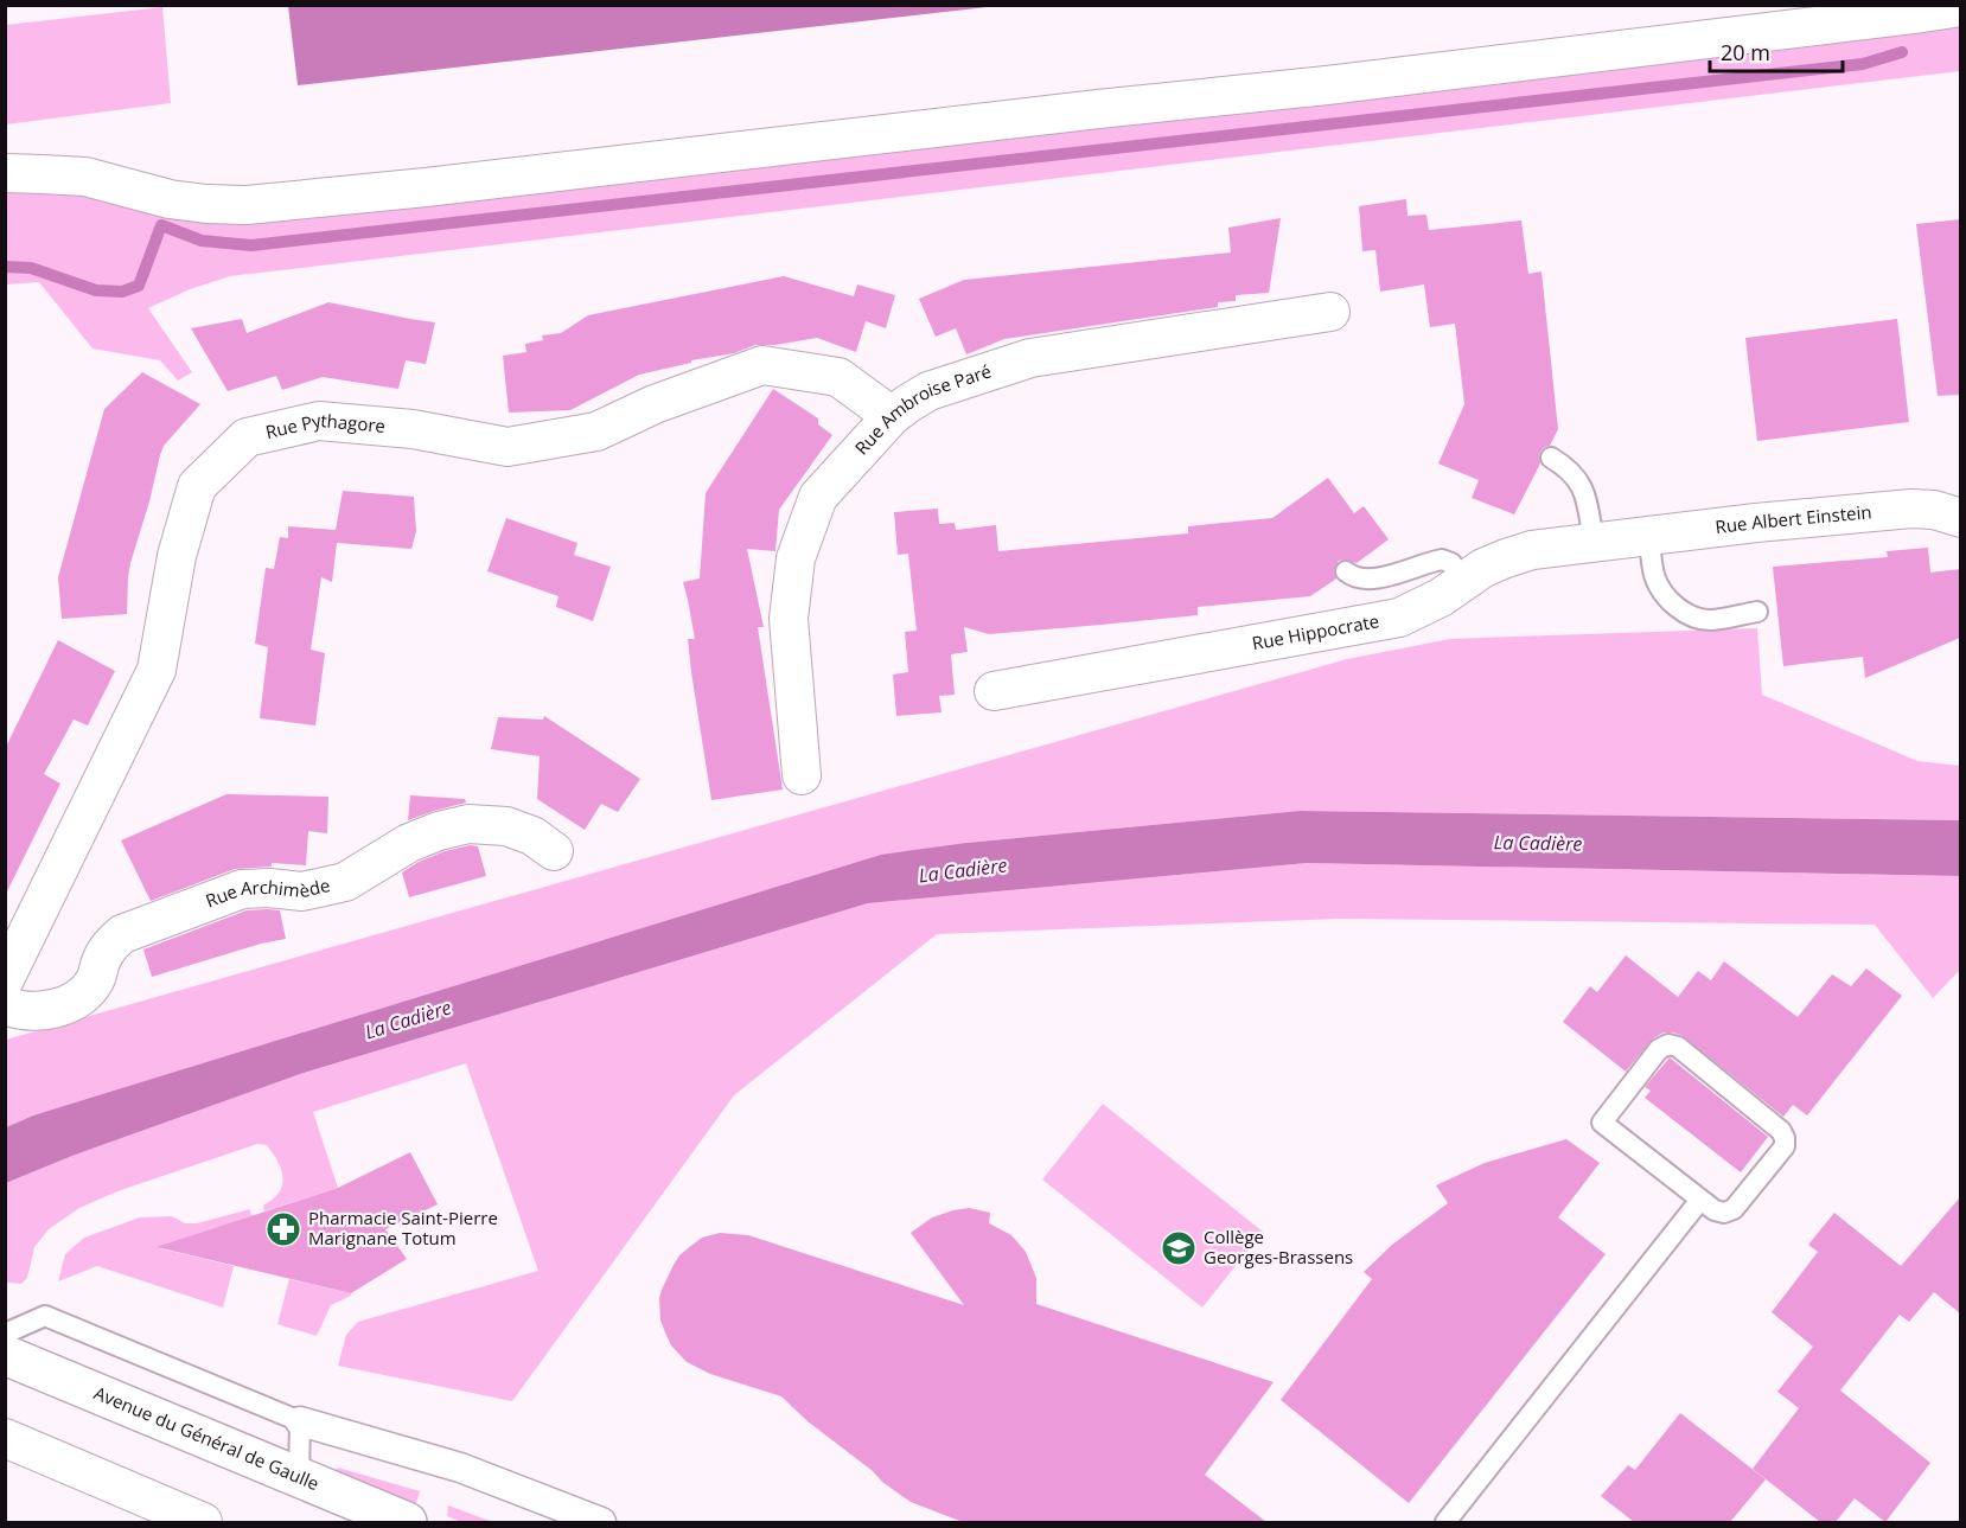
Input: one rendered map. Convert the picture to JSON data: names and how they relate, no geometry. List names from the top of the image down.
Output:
{
  "streets": {
    "street": [
      "Rue Ambroise Paré",
      "Rue Pythagore",
      "Rue Albert Einstein",
      "Rue Hippocrate",
      "Rue Archimède",
      "Avenue du Général de Gaulle"
    ]
  },
  "crossings": [
    ["Rue Ambroise Paré", "Rue Pythagore"],
    ["Rue Albert Einstein", "Rue Hippocrate"]
  ],
  "water": ["La Cadière"],
  "places": {
    "pharmacy": ["Pharmacie Saint-Pierre Marignane Totum"],
    "school or university": ["Collège Georges-Brassens"]
  },
  "scale_bar": "20 m"
}
